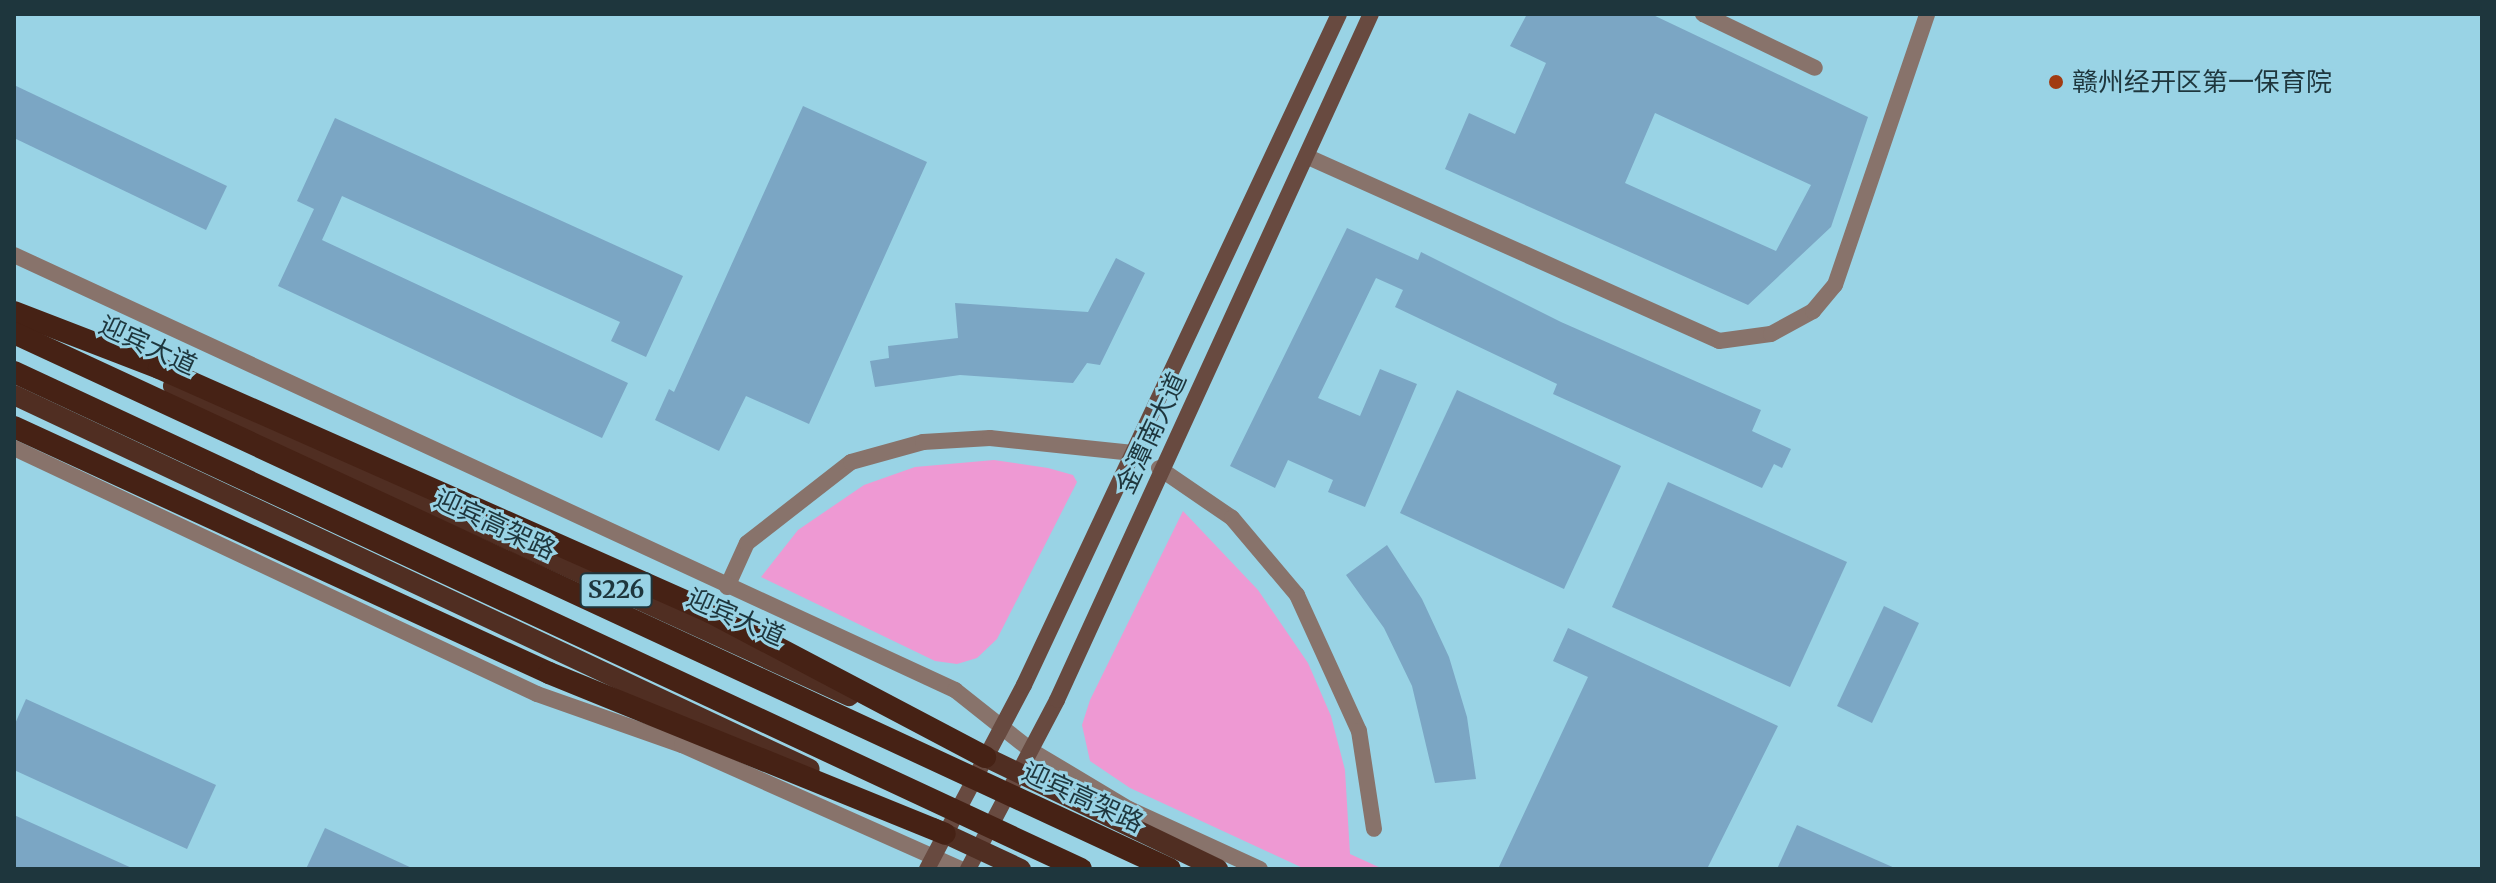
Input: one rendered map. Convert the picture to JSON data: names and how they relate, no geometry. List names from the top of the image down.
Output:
{
  "streets": {
    "highway": ["迎宾高架路"],
    "main road": ["迎宾大道", "金潭南大道", "S226"]
  },
  "crossings": [
    ["迎宾大道", "金潭南大道"]
  ],
  "places": ["赣州经开区第一保育院"]
}
